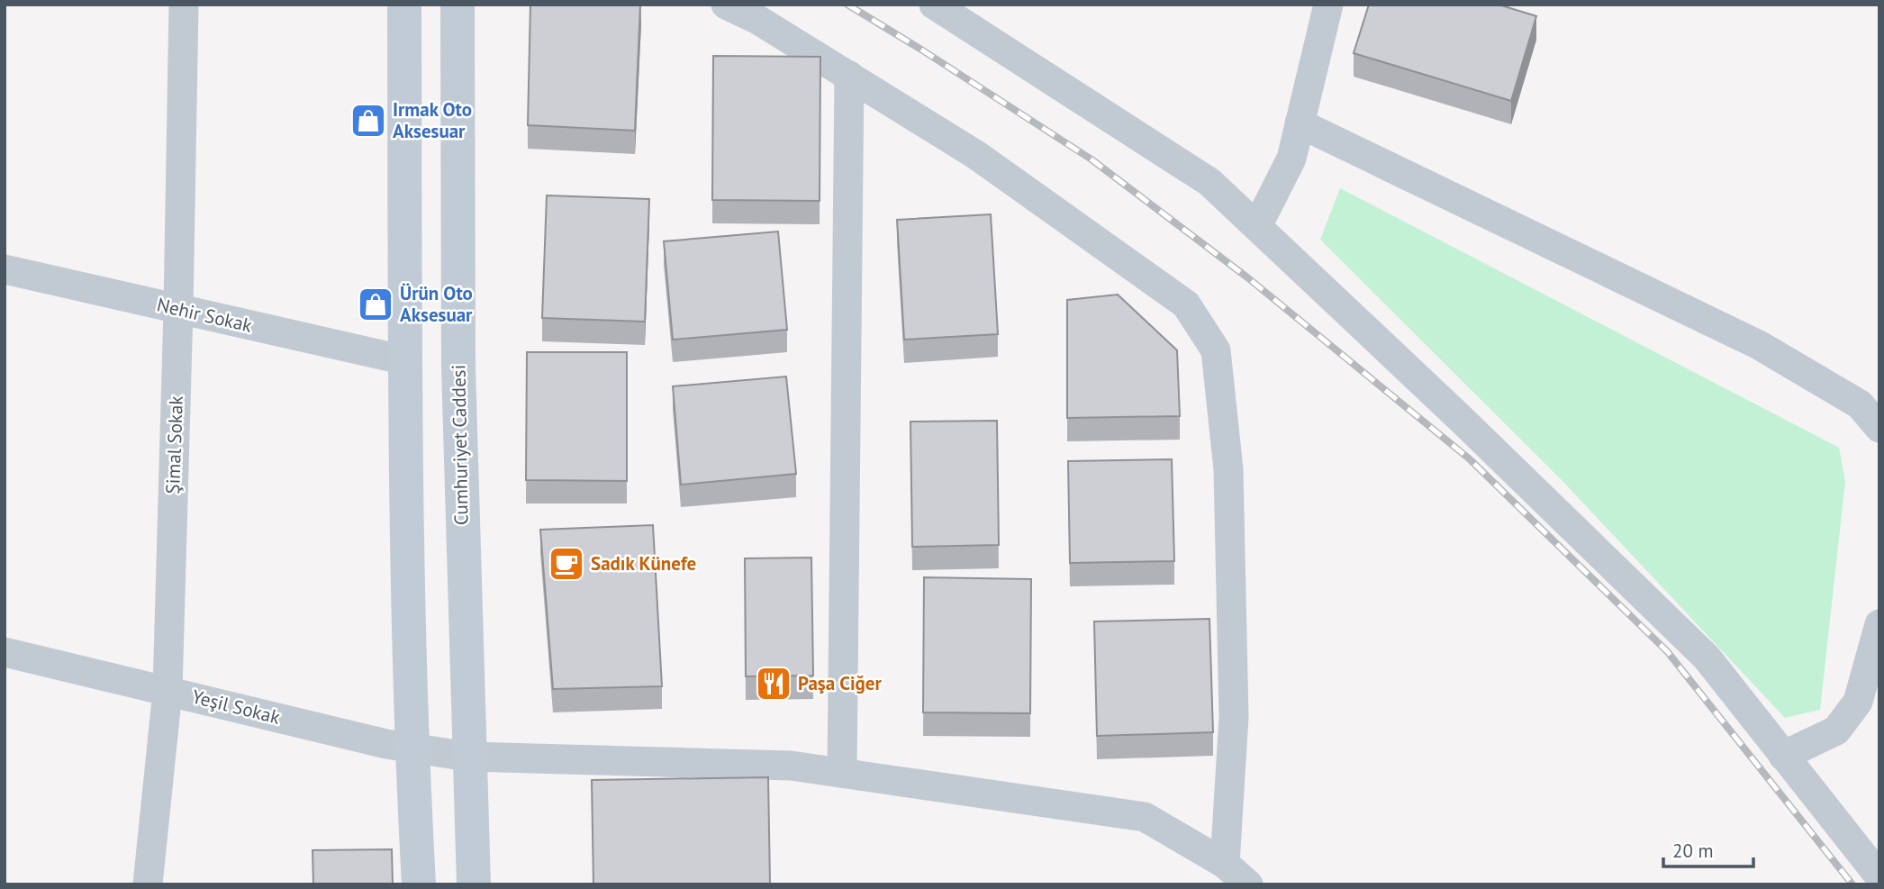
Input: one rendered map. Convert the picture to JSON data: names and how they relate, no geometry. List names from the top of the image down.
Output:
{
  "streets": {
    "main road": ["Cumhuriyet Caddesi"],
    "street": ["Nehir Sokak", "Şimal Sokak", "Yeşil Sokak"]
  },
  "crossings": [
    ["Nehir Sokak", "Şimal Sokak"],
    ["Şimal Sokak", "Yeşil Sokak"],
    ["Cumhuriyet Caddesi", "Yeşil Sokak"]
  ],
  "places": {
    "shop": ["Irmak Oto Aksesuar", "Ürün Oto Aksesuar"],
    "cafe": ["Sadık Künefe"],
    "restaurant": ["Paşa Ciğer"]
  },
  "scale_bar": "20 m"
}
